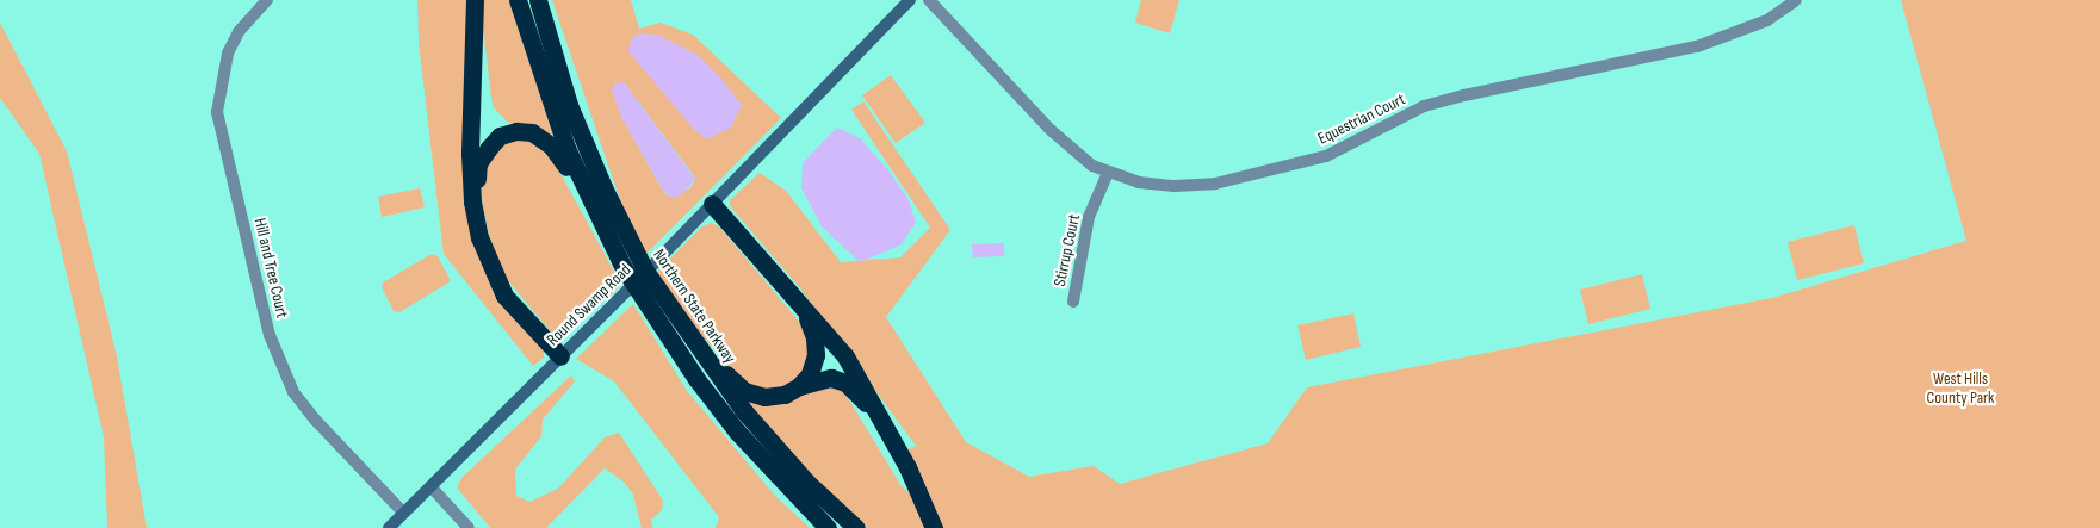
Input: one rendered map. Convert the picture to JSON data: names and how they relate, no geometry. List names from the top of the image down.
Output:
{
  "streets": {
    "highway": ["Northern State Parkway"],
    "street": [
      "Equestrian Court",
      "Stirrup Court",
      "Hill and Tree Court",
      "Round Swamp Road"
    ]
  },
  "crossings": [
    ["Equestrian Court", "Stirrup Court"],
    ["Hill and Tree Court", "Round Swamp Road"]
  ],
  "parks": ["West Hills County Park"]
}
